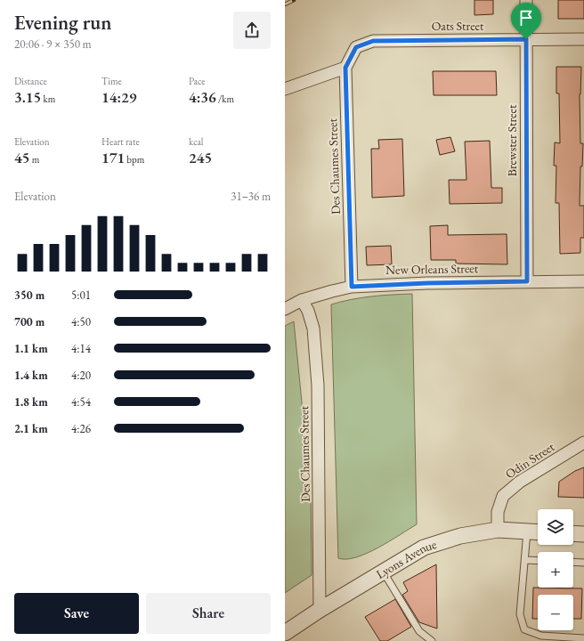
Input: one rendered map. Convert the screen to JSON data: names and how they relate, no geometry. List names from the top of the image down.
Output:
{
  "streets": {
    "street": [
      "Oats Street",
      "Brewster Street",
      "Des Chaumes Street",
      "New Orleans Street",
      "Odin Street",
      "Lyons Avenue"
    ]
  },
  "crossings": [
    ["Oats Street", "Brewster Street"],
    ["Oats Street", "Des Chaumes Street"],
    ["Brewster Street", "New Orleans Street"],
    ["Des Chaumes Street", "New Orleans Street"],
    ["Des Chaumes Street", "Lyons Avenue"],
    ["Odin Street", "Lyons Avenue"]
  ],
  "page": {
    "heading": ["Evening run", "20:06 · 9 × 350 m"],
    "stats": [
      ["Distance", "3.15 km"],
      ["Time", "14:29"],
      ["Pace", "4:36 /km"],
      ["Elevation", "45 m"],
      ["Heart rate", "171 bpm"],
      ["kcal", "245"]
    ],
    "chart": ["Elevation", "31–36 m"],
    "list": [
      {
        "name": "350 m",
        "note": "5:01"
      },
      {
        "name": "700 m",
        "note": "4:50"
      },
      {
        "name": "1.1 km",
        "note": "4:14"
      },
      {
        "name": "1.4 km",
        "note": "4:20"
      },
      {
        "name": "1.8 km",
        "note": "4:54"
      },
      {
        "name": "2.1 km",
        "note": "4:26"
      }
    ],
    "map_buttons": ["+", "−"],
    "buttons": ["Save", "Share"]
  }
}
